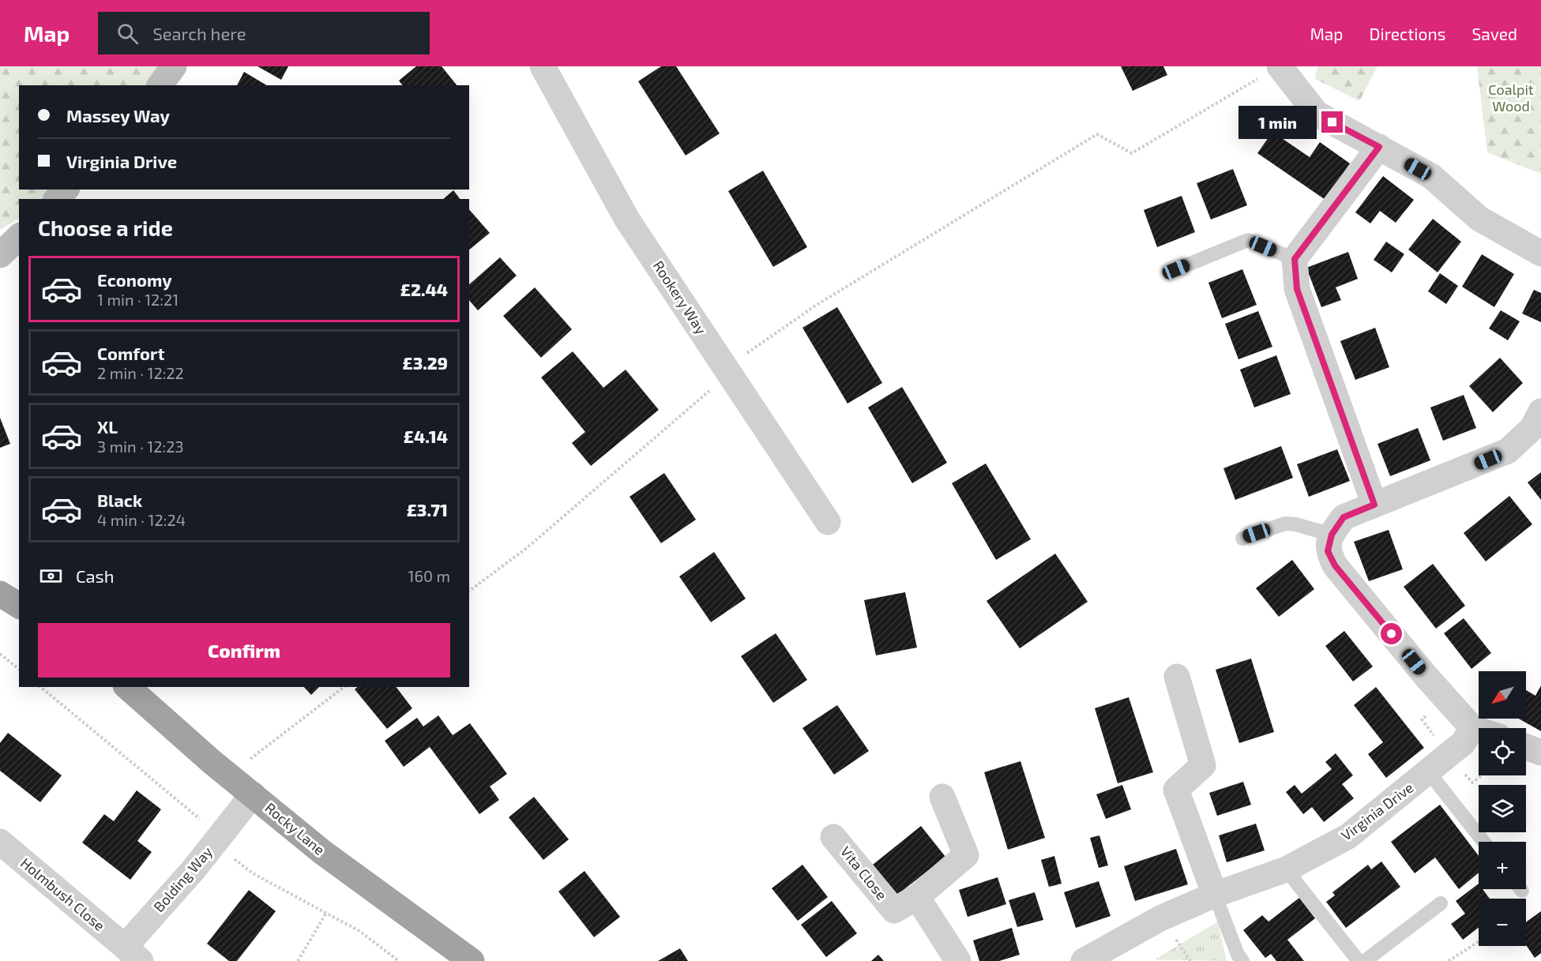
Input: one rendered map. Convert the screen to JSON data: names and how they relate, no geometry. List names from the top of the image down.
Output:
{
  "streets": {
    "highway": ["Rocky Lane"],
    "street": [
      "Rookery Way",
      "Virginia Drive",
      "Vita Close",
      "Bolding Way",
      "Holmbush Close"
    ]
  },
  "crossings": [
    ["Rocky Lane", "Bolding Way"],
    ["Bolding Way", "Holmbush Close"]
  ],
  "parks": ["Coalpit Wood"],
  "north": "bottom left",
  "page": {
    "header": "Map",
    "search": "Search here",
    "nav": ["Map", "Directions", "Saved"],
    "banner": ["Massey Way", "Virginia Drive"],
    "bubble": "1 min",
    "heading": "Choose a ride",
    "list": [
      {
        "name": "Economy",
        "note": "1 min · 12:21",
        "value": "£2.44"
      },
      {
        "name": "Comfort",
        "note": "2 min · 12:22",
        "value": "£3.29"
      },
      {
        "name": "XL",
        "note": "3 min · 12:23",
        "value": "£4.14"
      },
      {
        "name": "Black",
        "note": "4 min · 12:24",
        "value": "£3.71"
      }
    ],
    "pay": ["Cash", "160 m"],
    "buttons": "Confirm",
    "map_buttons": ["+", "−"]
  }
}
